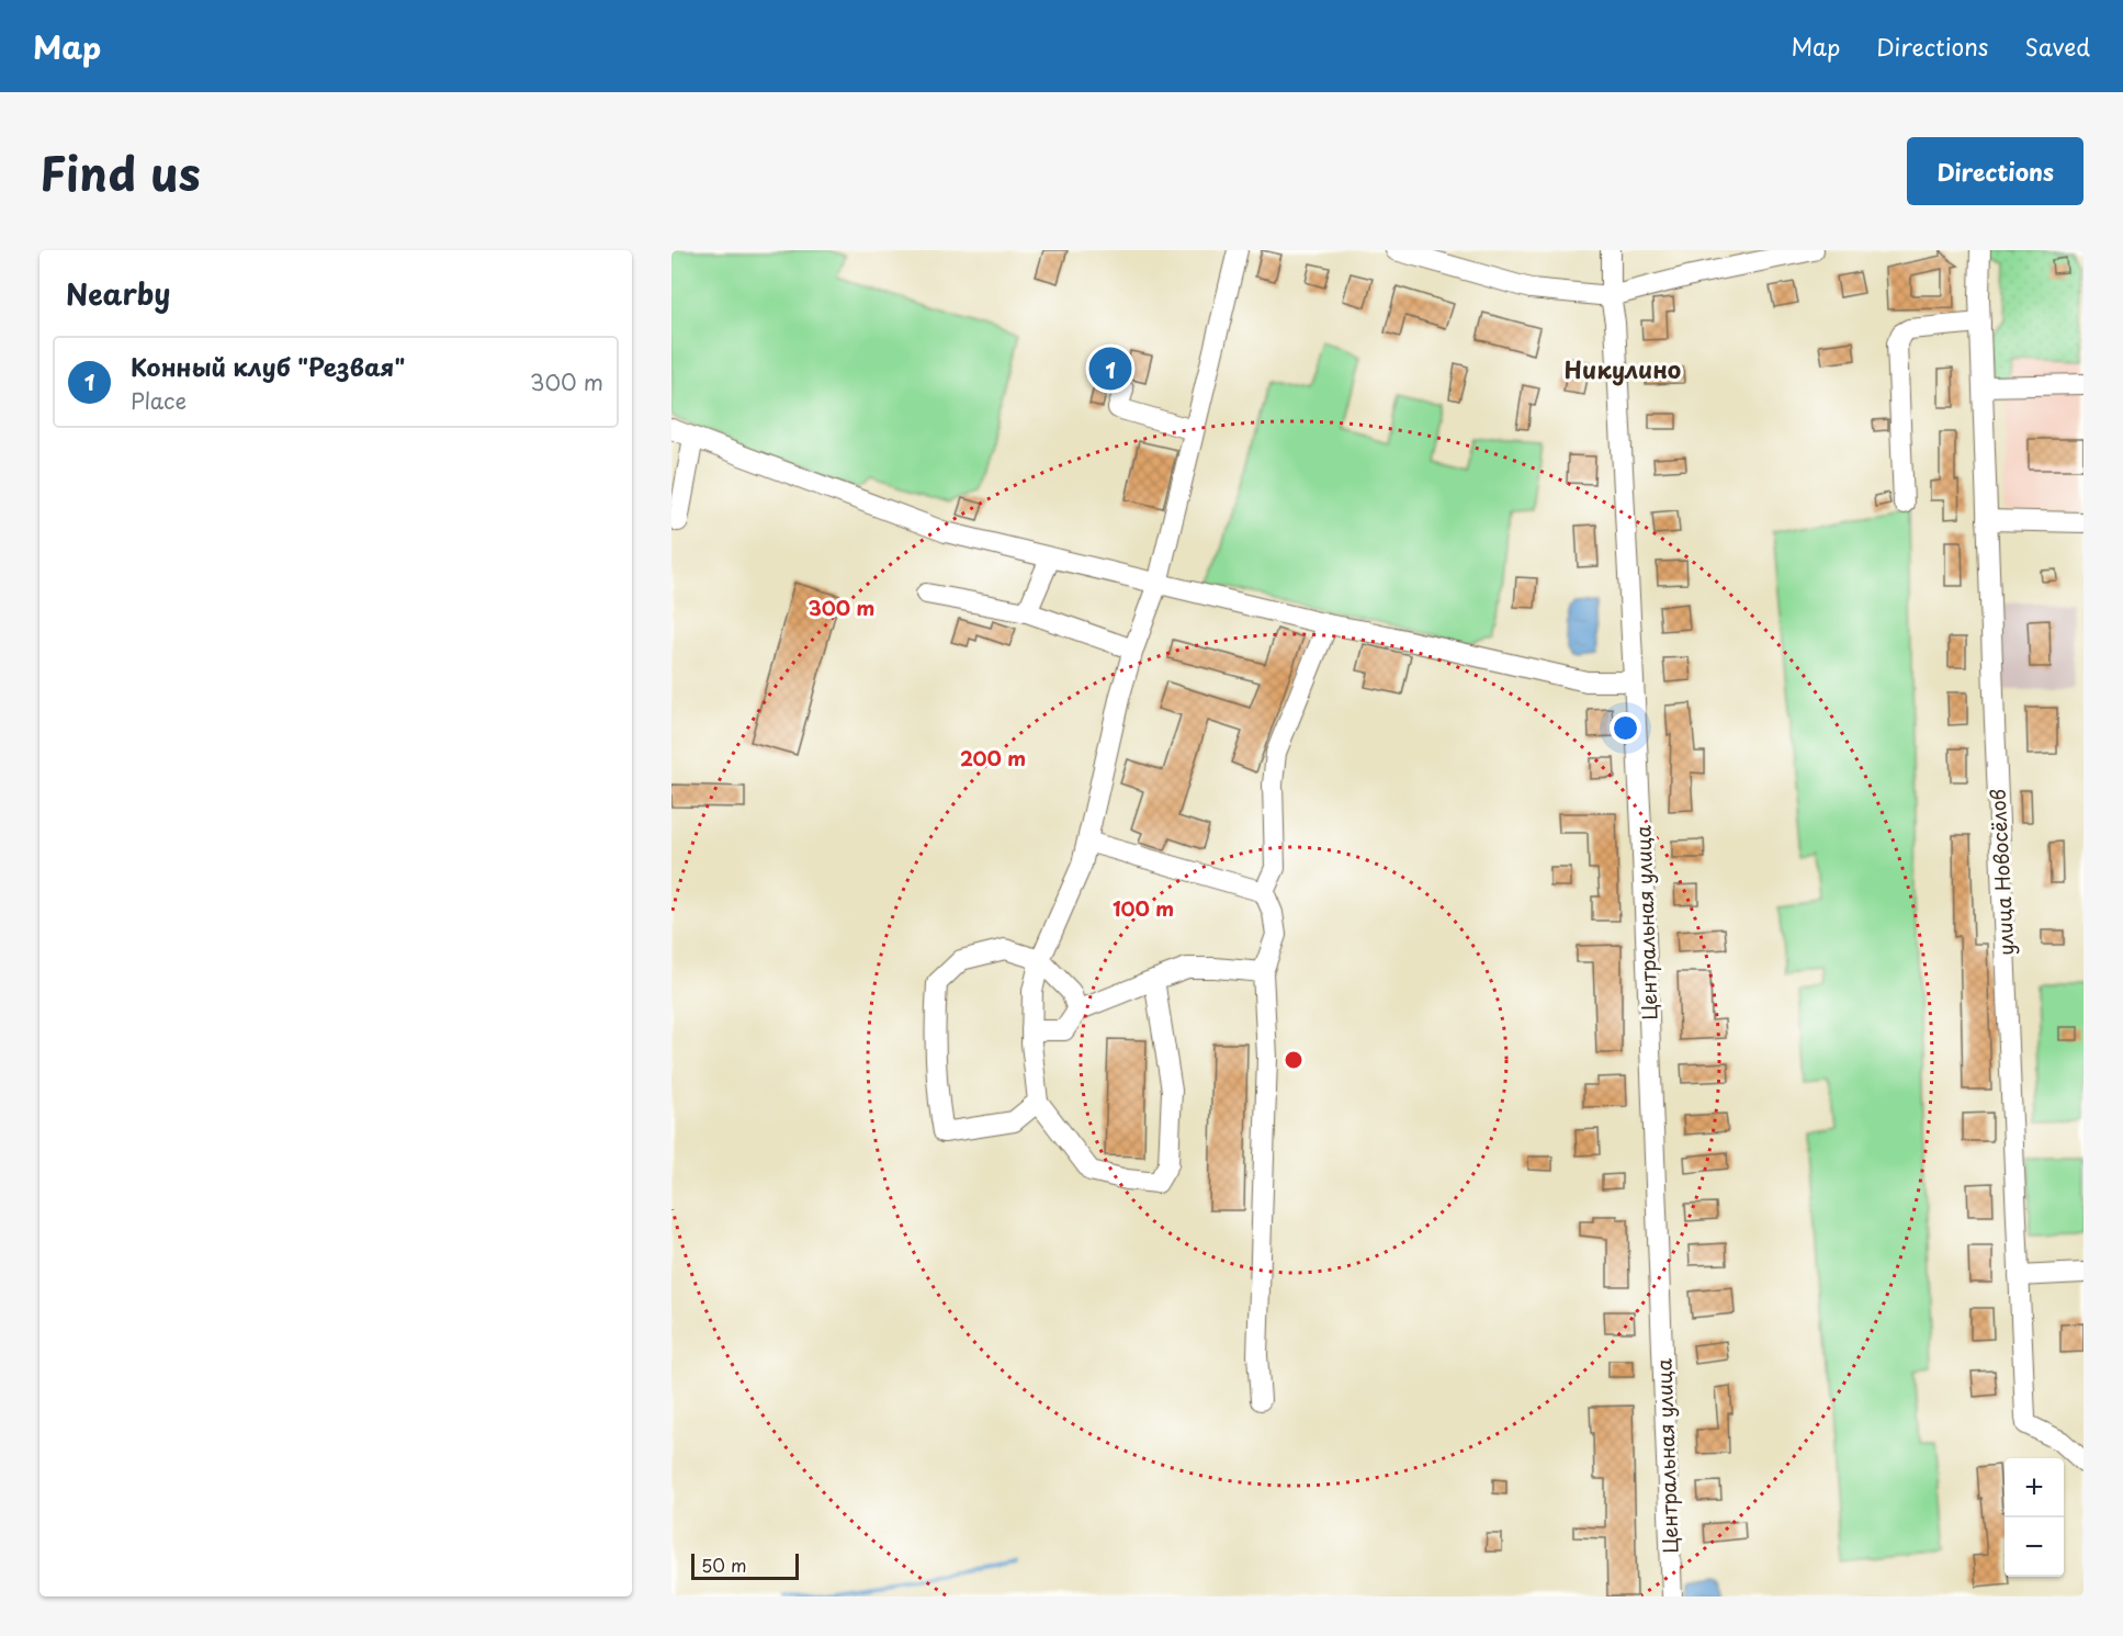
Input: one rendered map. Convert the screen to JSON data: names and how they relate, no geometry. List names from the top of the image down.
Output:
{
  "streets": {
    "street": ["улица Новосёлов", "Центральная улица"]
  },
  "districts": ["Никулино"],
  "scale_bar": "50 m",
  "page": {
    "header": "Map",
    "nav": ["Map", "Directions", "Saved"],
    "title": "Find us",
    "buttons": "Directions",
    "heading": "Nearby",
    "list": [
      {
        "mark": "1",
        "name": "Конный клуб \"Резвая\"",
        "note": "Place",
        "value": "300 m"
      }
    ],
    "pins": "1",
    "map_buttons": ["+", "−"],
    "scale": "50 m"
  },
  "rings": ["300 m", "200 m", "100 m"]
}
